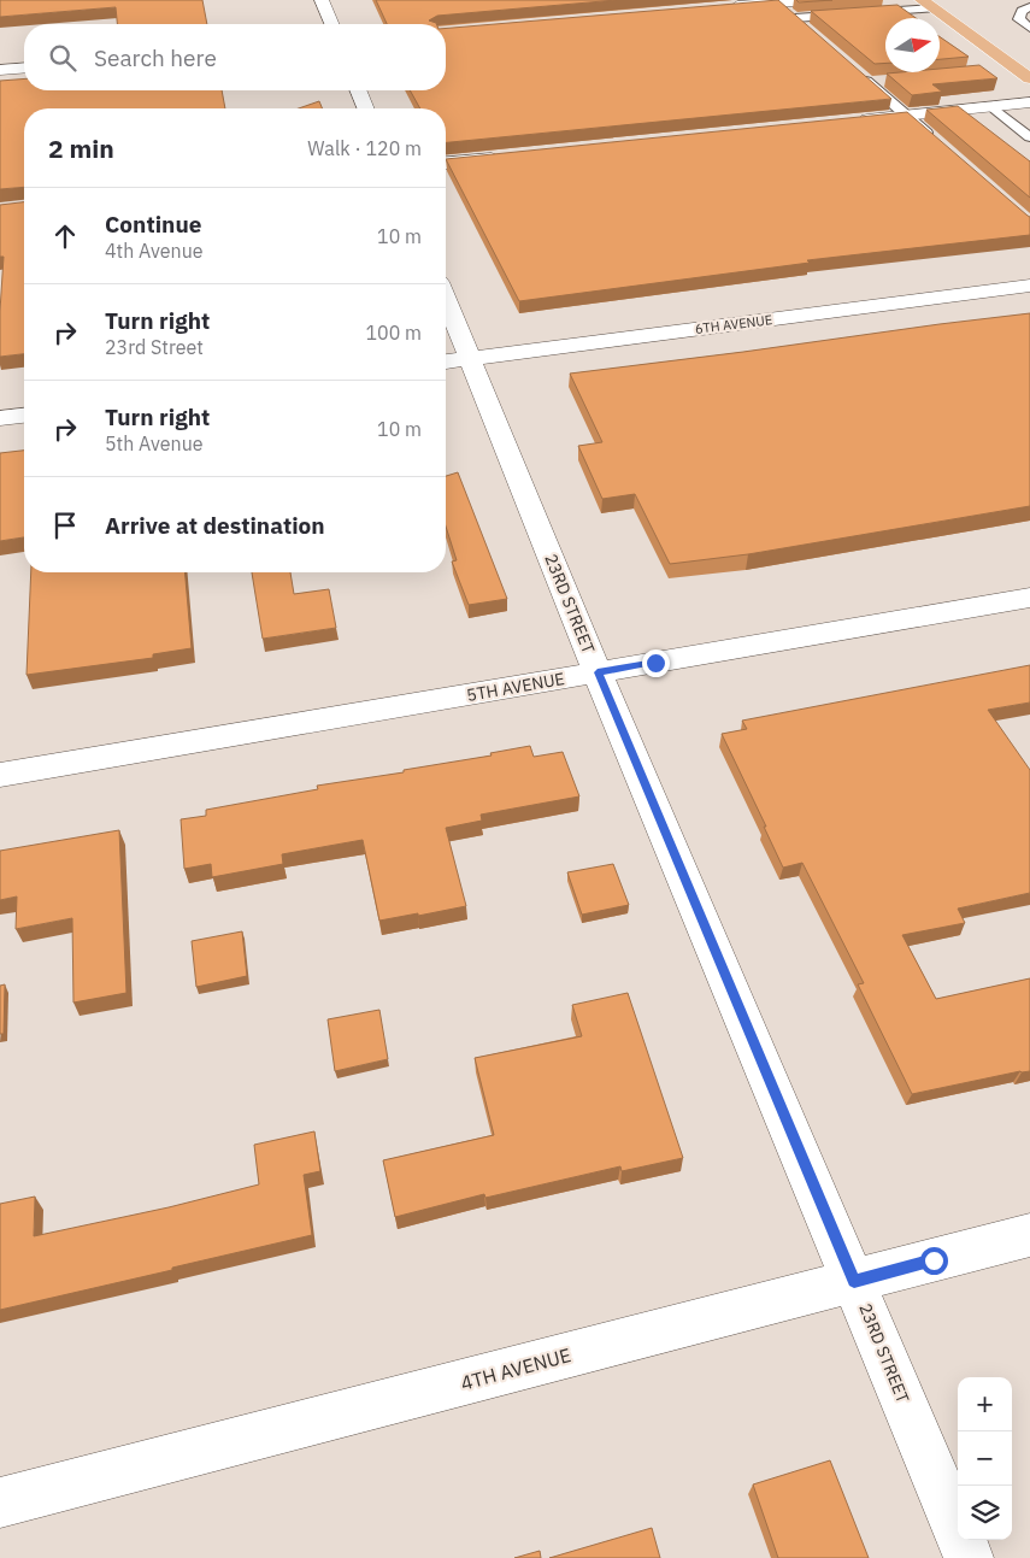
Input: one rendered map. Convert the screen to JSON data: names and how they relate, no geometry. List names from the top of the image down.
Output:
{
  "streets": {
    "street": [
      "6TH AVENUE",
      "23RD STREET",
      "5TH AVENUE",
      "4TH AVENUE"
    ]
  },
  "crossings": [
    ["6TH AVENUE", "23RD STREET"],
    ["23RD STREET", "5TH AVENUE"],
    ["23RD STREET", "4TH AVENUE"]
  ],
  "north": "right",
  "page": {
    "search": "Search here",
    "heading": ["2 min", "Walk · 120 m"],
    "list": [
      ["Continue", "4th Avenue", "10 m"],
      ["Turn right", "23rd Street", "100 m"],
      ["Turn right", "5th Avenue", "10 m"],
      "Arrive at destination"
    ],
    "map_buttons": ["+", "−"]
  }
}
